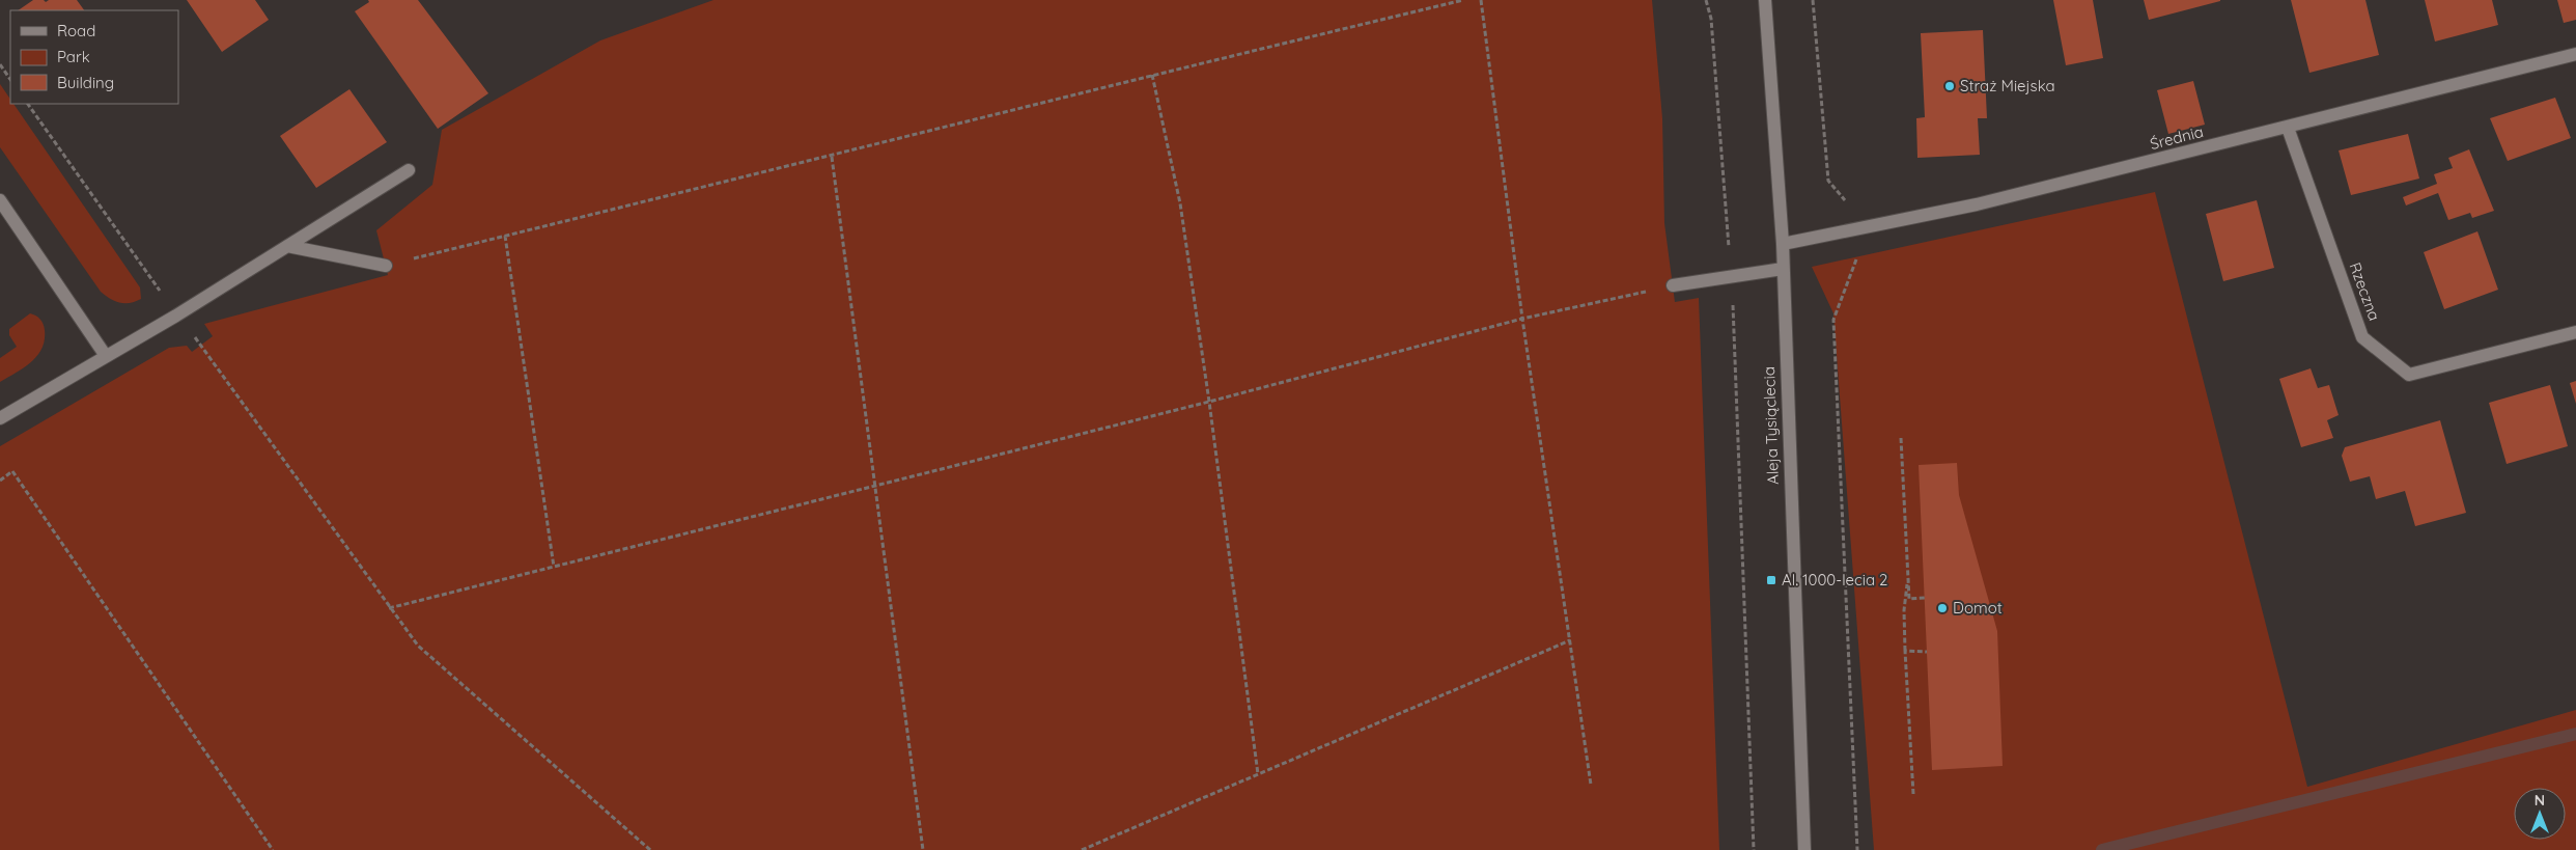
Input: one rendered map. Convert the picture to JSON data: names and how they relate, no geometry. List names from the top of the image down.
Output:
{
  "streets": {
    "street": ["Średnia", "Rzeczna", "Aleja Tysiąclecia"]
  },
  "crossings": [
    ["Średnia", "Rzeczna"],
    ["Średnia", "Aleja Tysiąclecia"]
  ],
  "places": {
    "other": ["Straż Miejska", "Domot"],
    "transit": ["Al. 1000-lecia 2"]
  },
  "legend": ["Road", "Park", "Building"],
  "north": "top"
}
